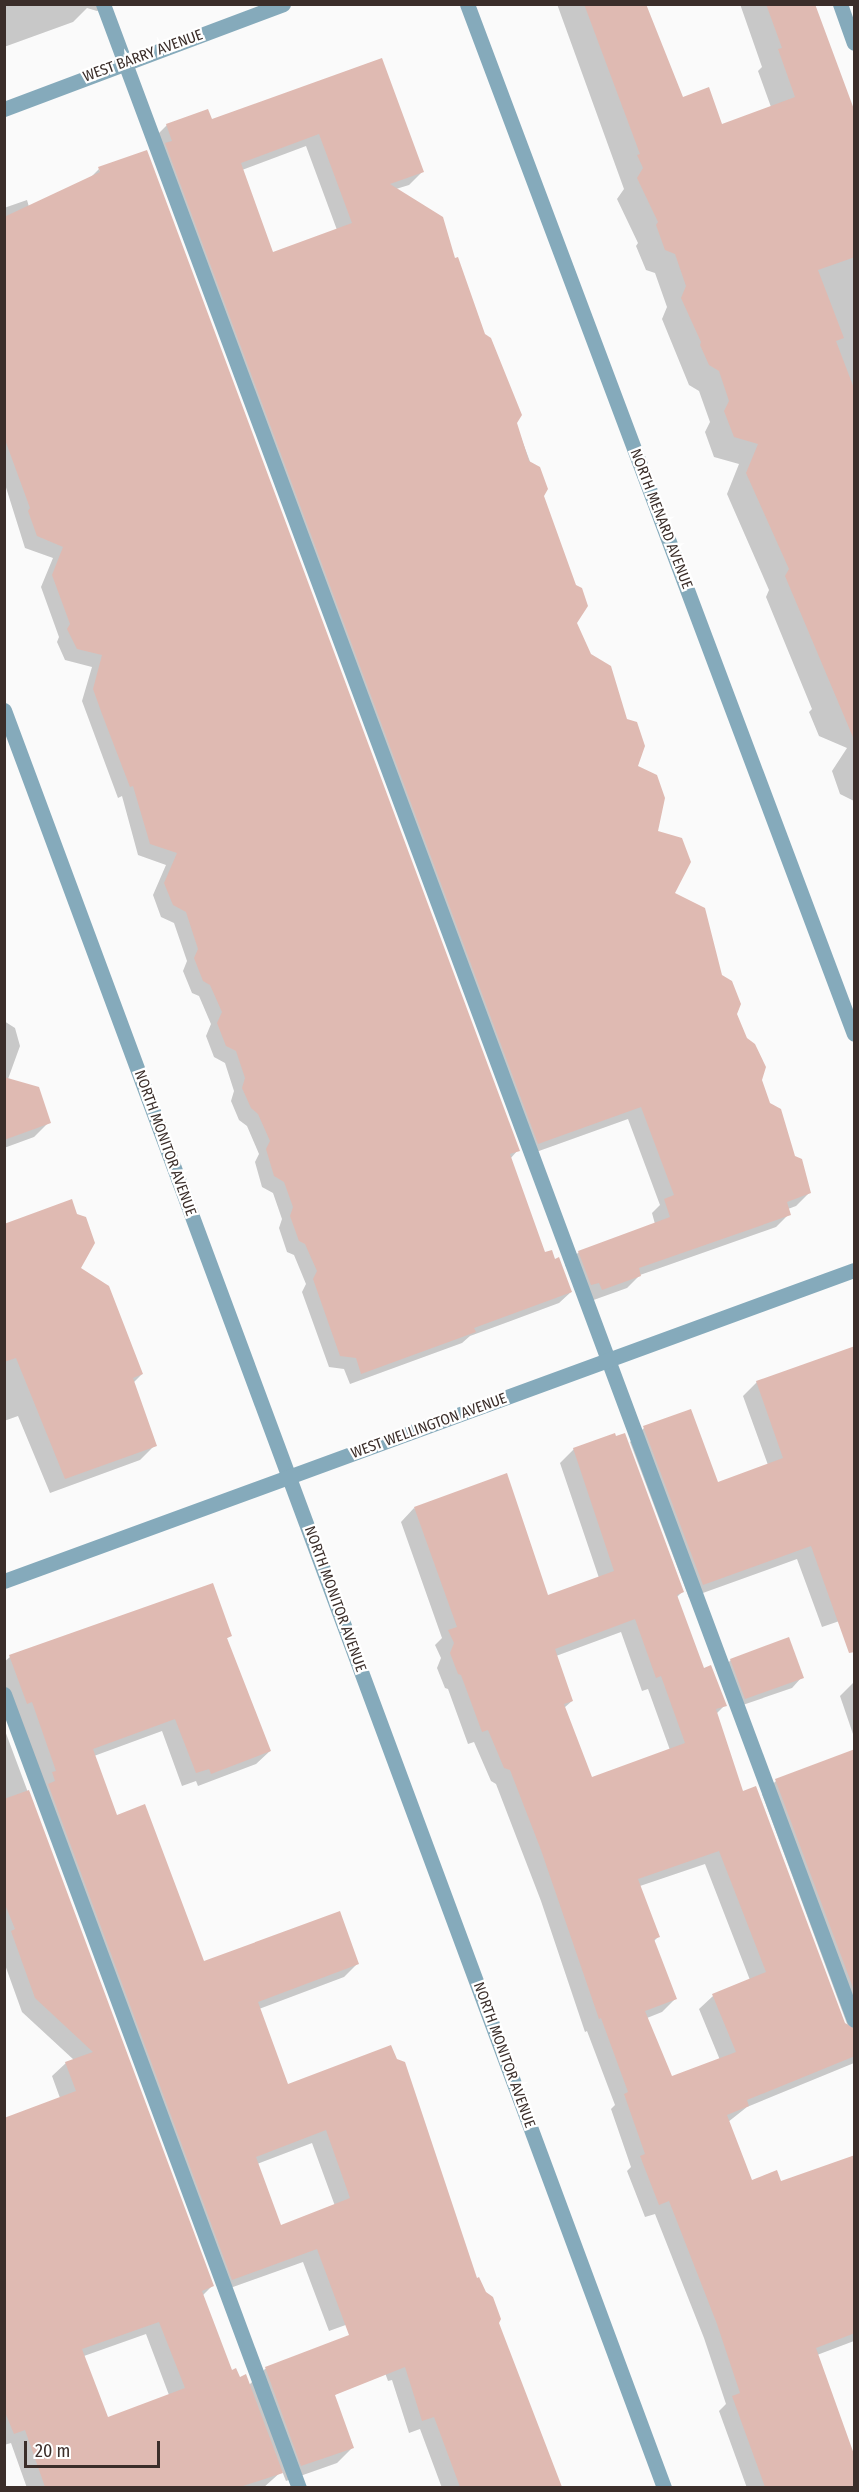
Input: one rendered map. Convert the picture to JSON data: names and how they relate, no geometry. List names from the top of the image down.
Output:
{
  "streets": {
    "street": [
      "WEST BARRY AVENUE",
      "NORTH MENARD AVENUE",
      "NORTH MONITOR AVENUE",
      "WEST WELLINGTON AVENUE"
    ]
  },
  "crossings": [
    ["NORTH MONITOR AVENUE", "WEST WELLINGTON AVENUE"]
  ],
  "scale_bar": "20 m"
}
